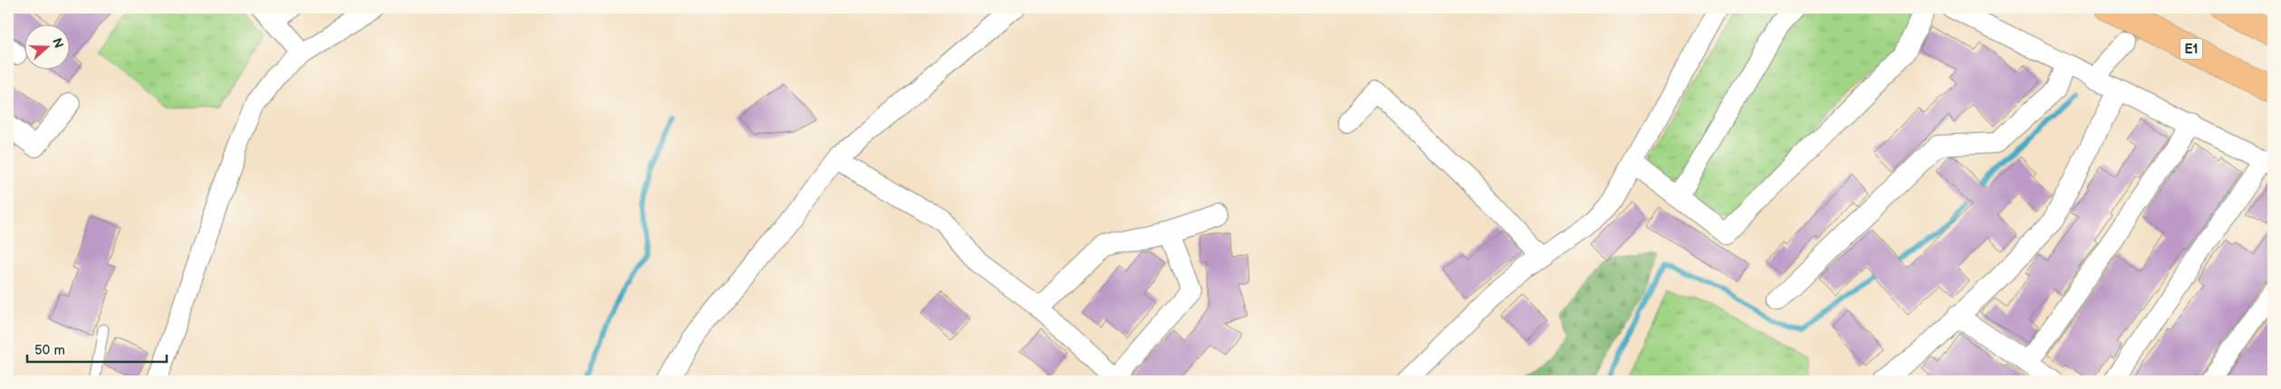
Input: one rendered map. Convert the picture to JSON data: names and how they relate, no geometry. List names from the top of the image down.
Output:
{
  "streets": {
    "highway": ["E1"]
  },
  "scale_bar": "50 m",
  "north": "right"
}
